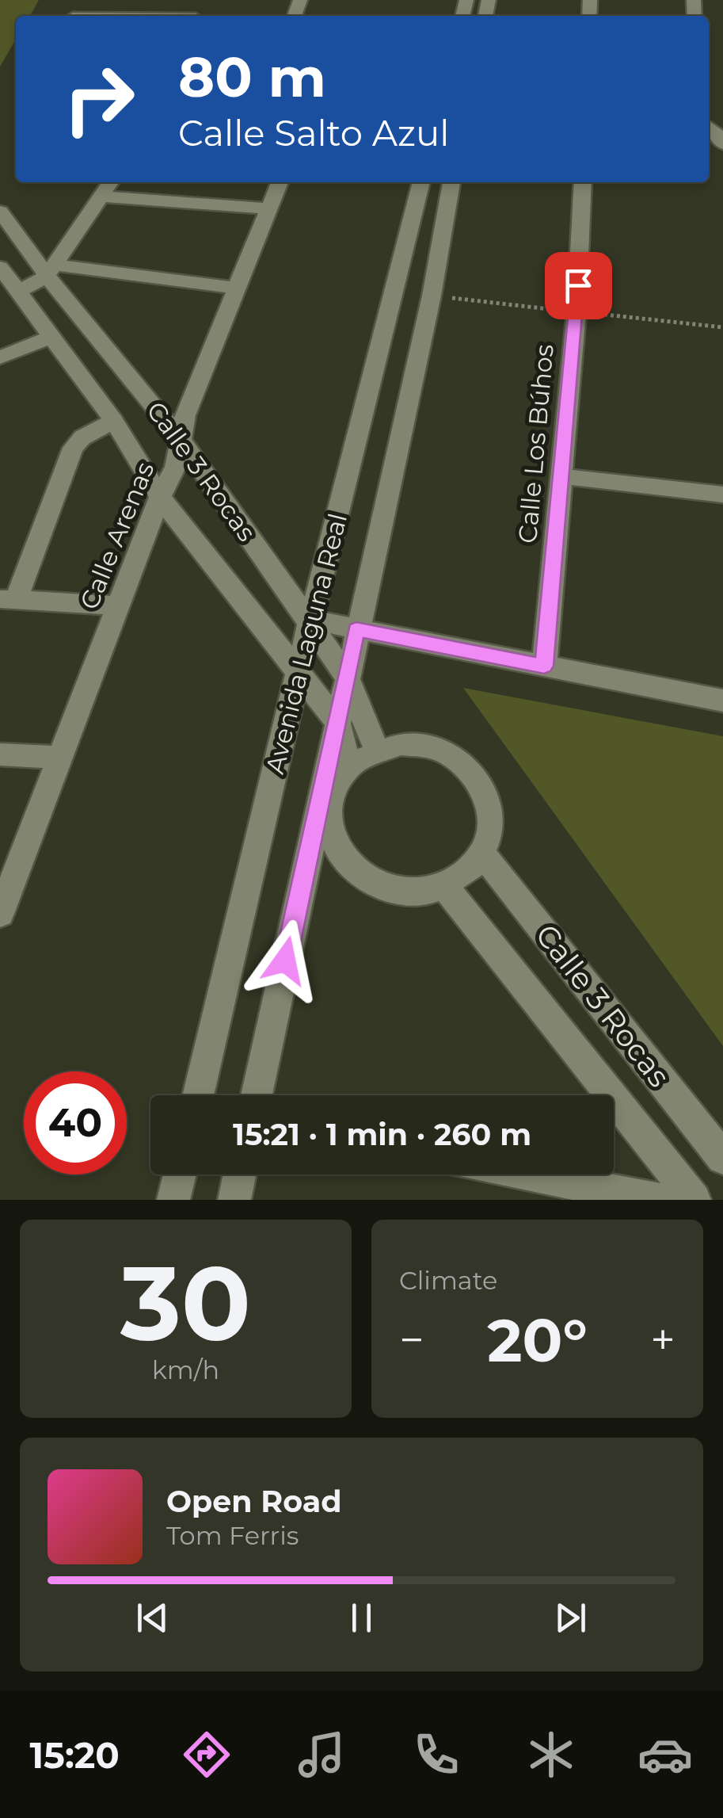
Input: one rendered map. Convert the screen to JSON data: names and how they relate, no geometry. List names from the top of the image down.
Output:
{
  "streets": {
    "street": [
      "Calle Los Búhos",
      "Calle 3 Rocas",
      "Calle Arenas",
      "Avenida Laguna Real"
    ]
  },
  "crossings": [
    ["Calle 3 Rocas", "Calle Arenas"],
    ["Calle 3 Rocas", "Avenida Laguna Real"]
  ],
  "page": {
    "turn": ["80 m", "Calle Salto Azul"],
    "limit": "40",
    "trip": "15:21 · 1 min · 260 m",
    "tile": [
      ["30", "km/h"],
      "Climate"
    ],
    "heat": ["−", "20°", "+"],
    "song": ["Open Road", "Tom Ferris"],
    "tabs": "15:20"
  }
}
